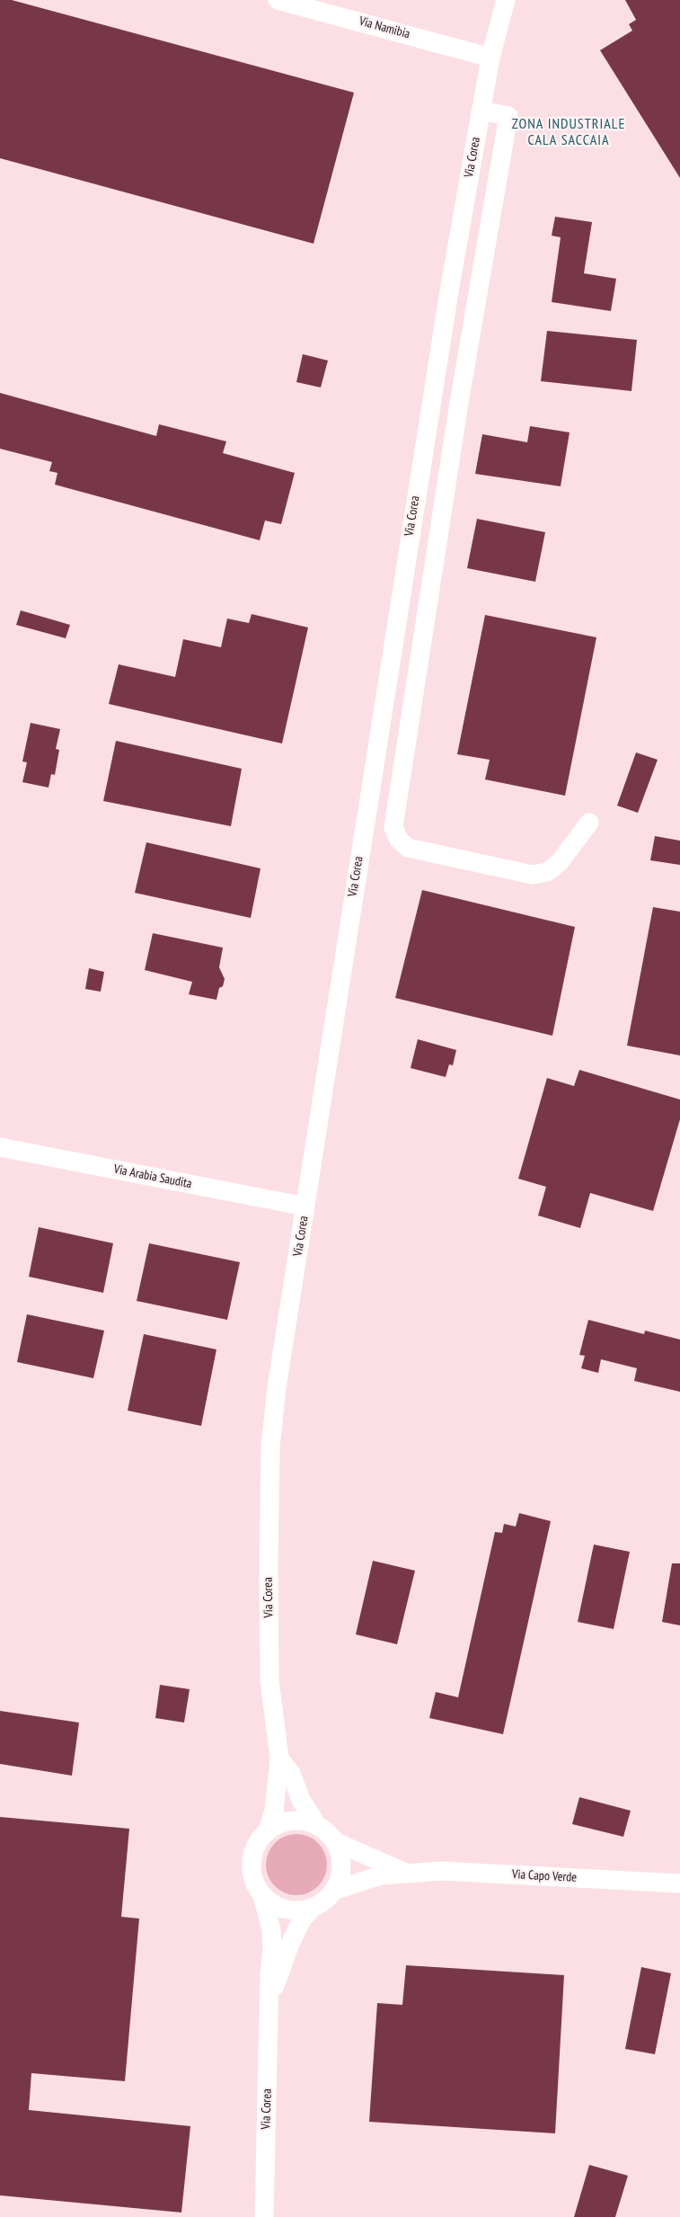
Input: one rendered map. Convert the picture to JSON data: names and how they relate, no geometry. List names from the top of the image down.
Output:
{
  "streets": {
    "street": [
      "Via Namibia",
      "Via Corea",
      "Via Arabia Saudita",
      "Via Capo Verde"
    ]
  },
  "crossings": [
    ["Via Namibia", "Via Corea"],
    ["Via Corea", "Via Arabia Saudita"],
    ["Via Corea", "Via Capo Verde"]
  ],
  "districts": ["ZONA INDUSTRIALE CALA SACCAIA"]
}
